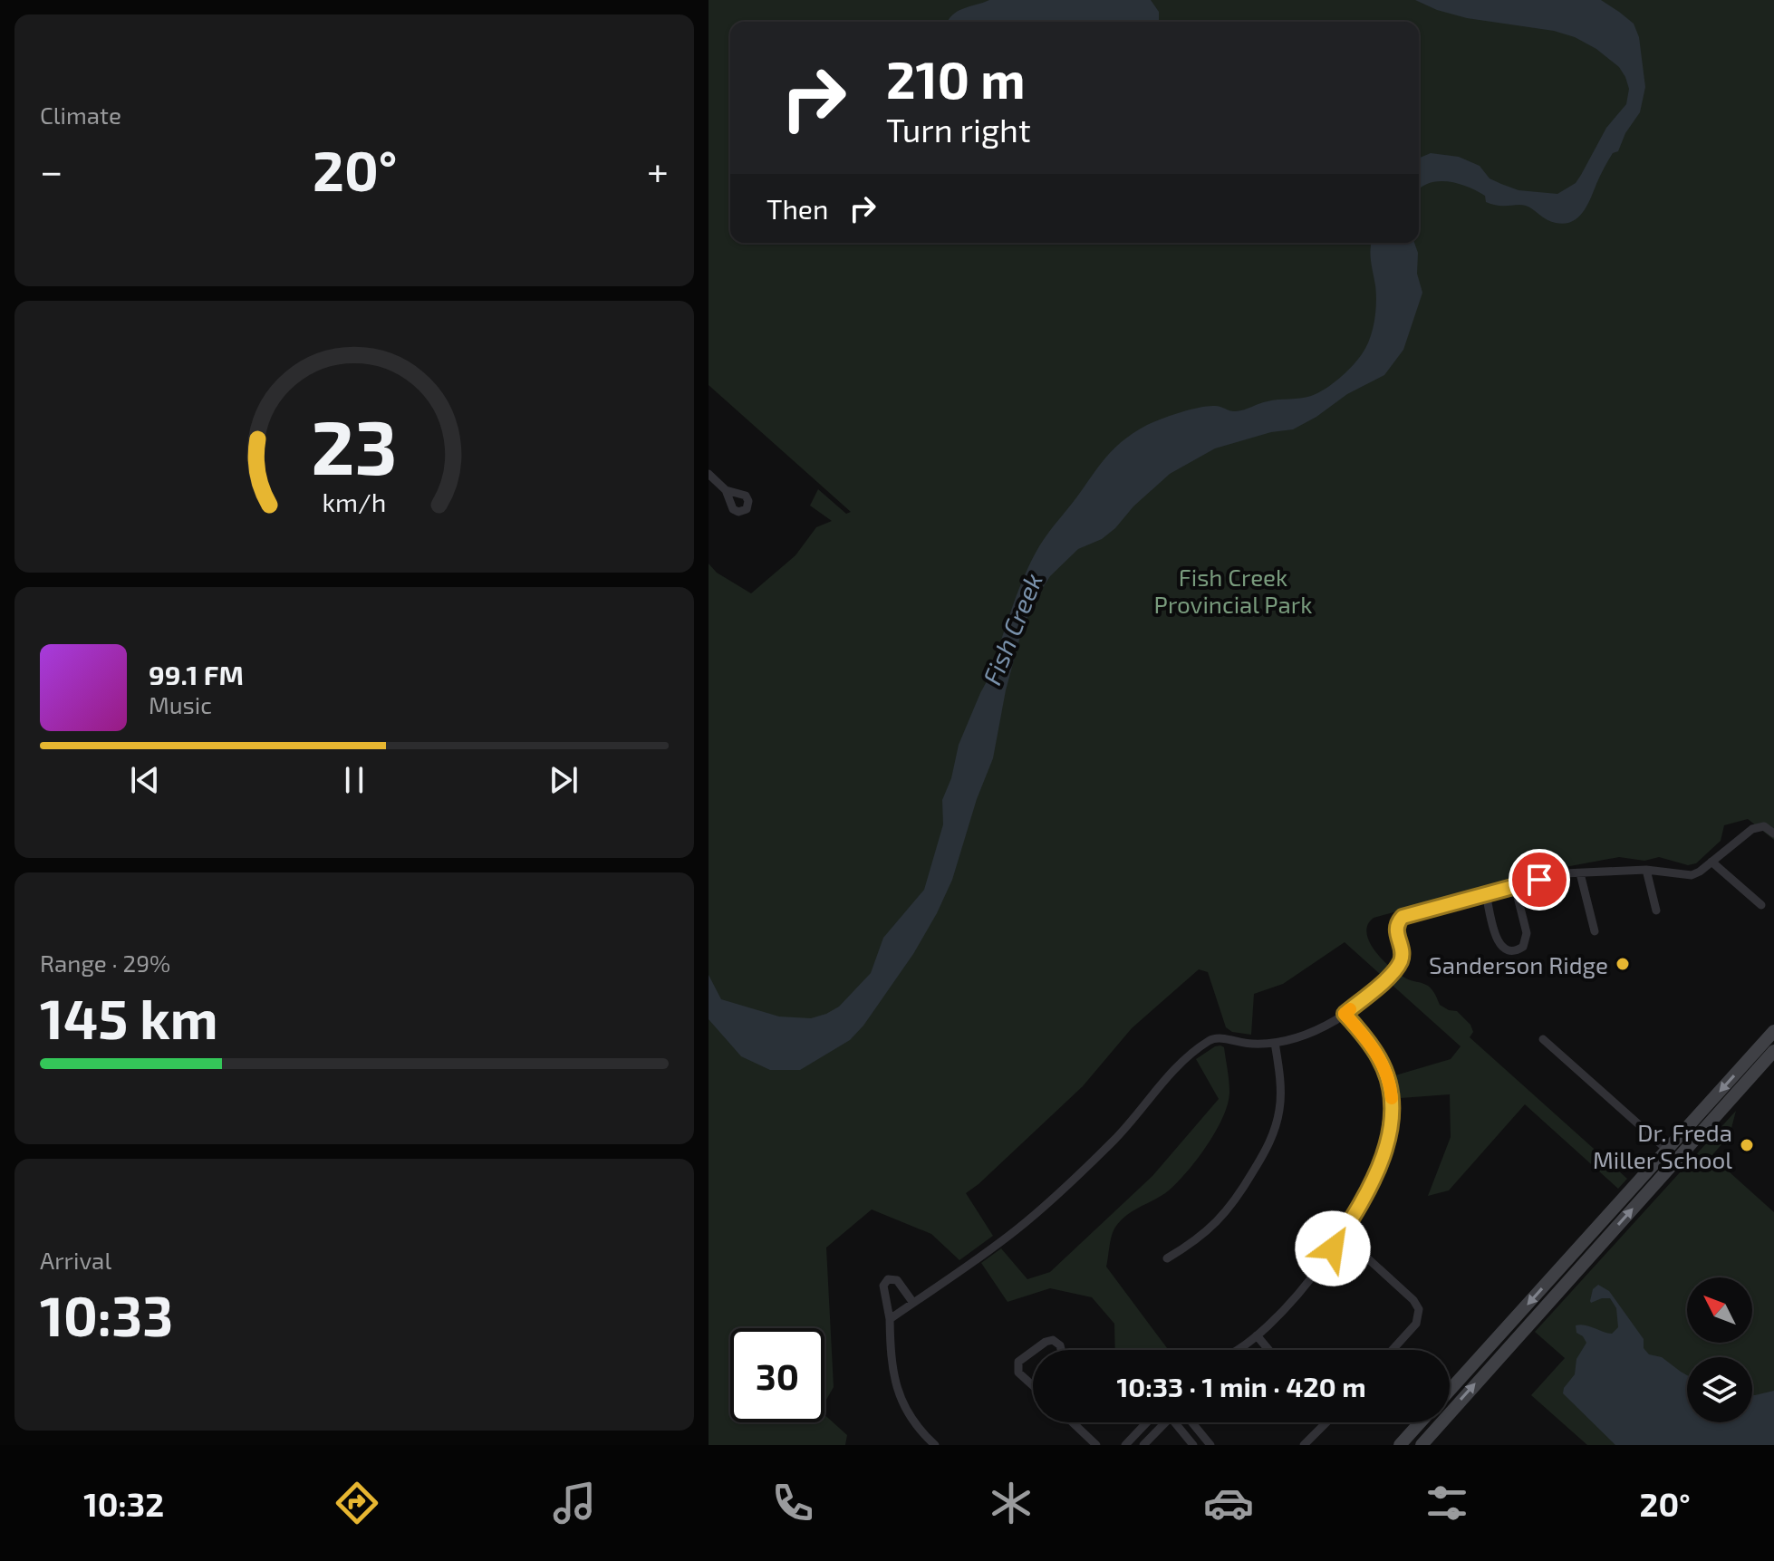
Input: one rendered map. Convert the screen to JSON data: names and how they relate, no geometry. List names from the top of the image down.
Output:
{
  "water": ["Fish Creek"],
  "parks": ["Fish Creek Provincial Park"],
  "places": ["Sanderson Ridge", "Dr. Freda Miller School"],
  "north": "top left",
  "page": {
    "tile": [
      "Climate",
      ["Range · 29%", "145 km"],
      ["Arrival", "10:33"]
    ],
    "turn": ["210 m", "Turn right"],
    "heat": ["−", "20°", "+"],
    "then": "Then",
    "song": ["99.1 FM", "Music"],
    "limit": "30",
    "trip": "10:33 · 1 min · 420 m",
    "tabs": ["10:32", "20°"],
    "gauge": ["23", "km/h"]
  }
}
